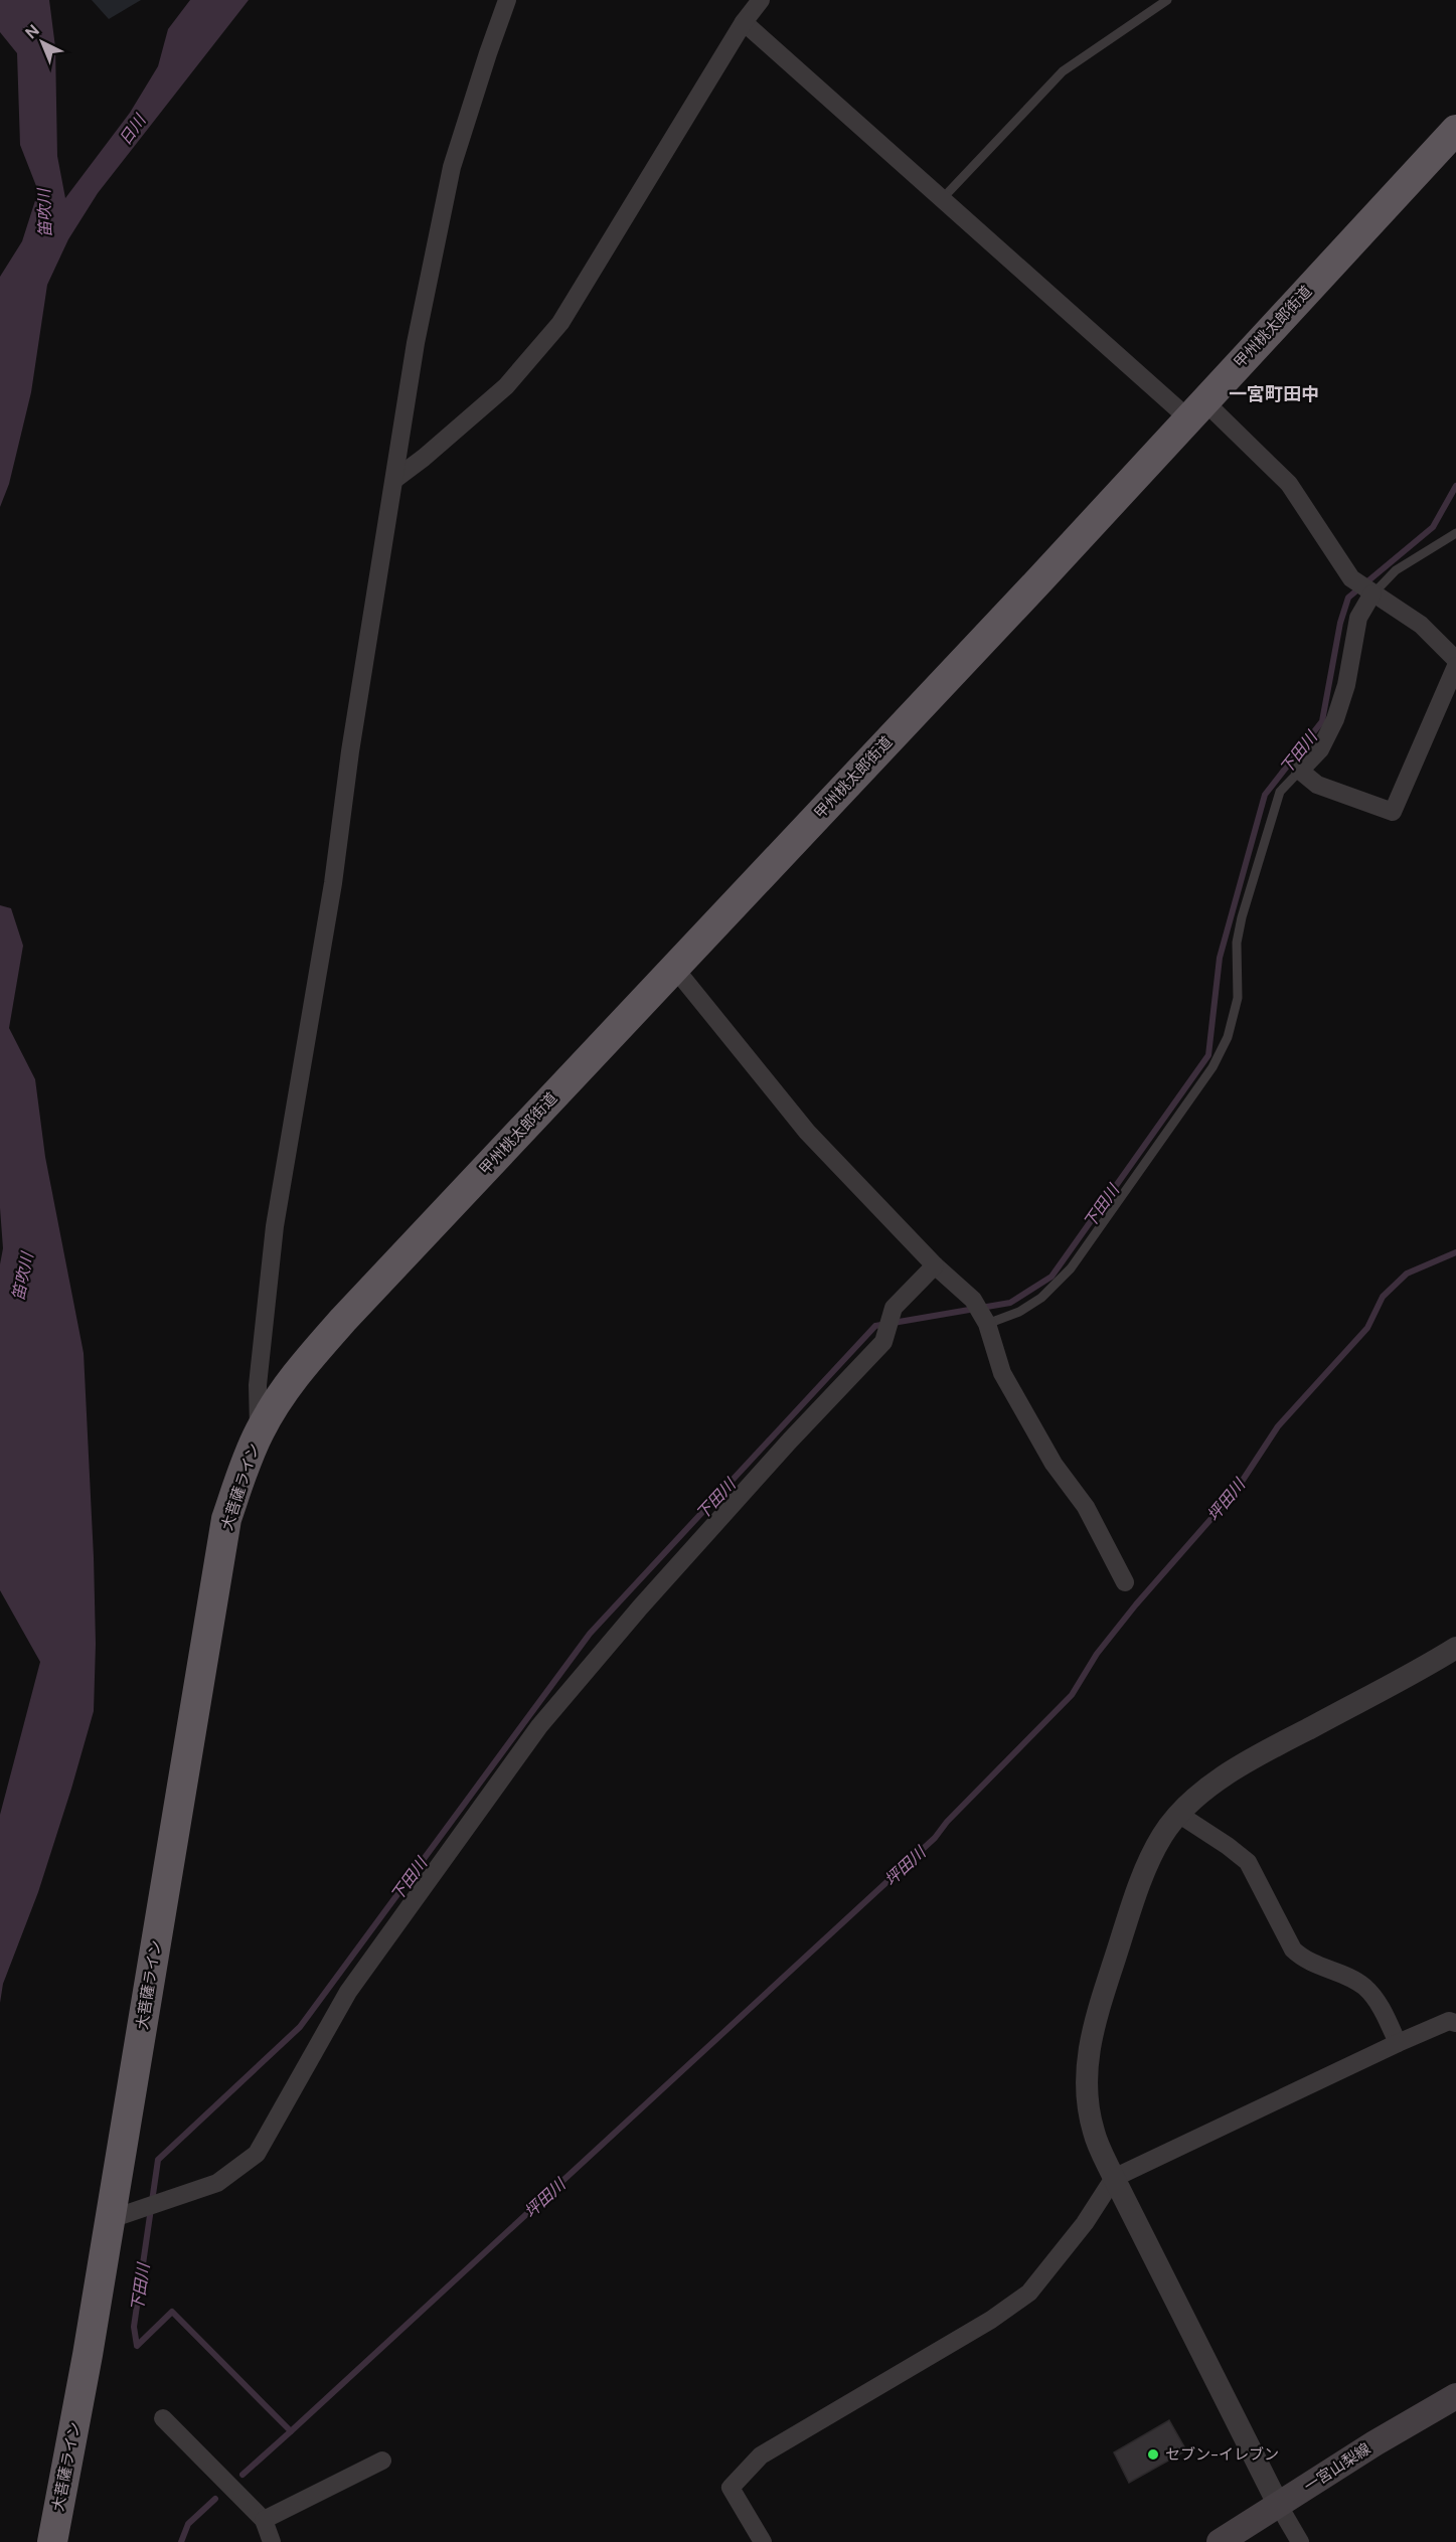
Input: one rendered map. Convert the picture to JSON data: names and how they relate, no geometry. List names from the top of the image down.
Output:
{
  "streets": {
    "highway": ["甲州桃太郎街道", "大菩薩ライン"],
    "main road": ["一宮山梨線"]
  },
  "crossings": [
    ["甲州桃太郎街道", "大菩薩ライン"]
  ],
  "districts": ["一宮町田中"],
  "water": [
    "日川",
    "笛吹川",
    "下田川",
    "坪田川"
  ],
  "places": ["セブン-イレブン"],
  "north": "top left"
}
